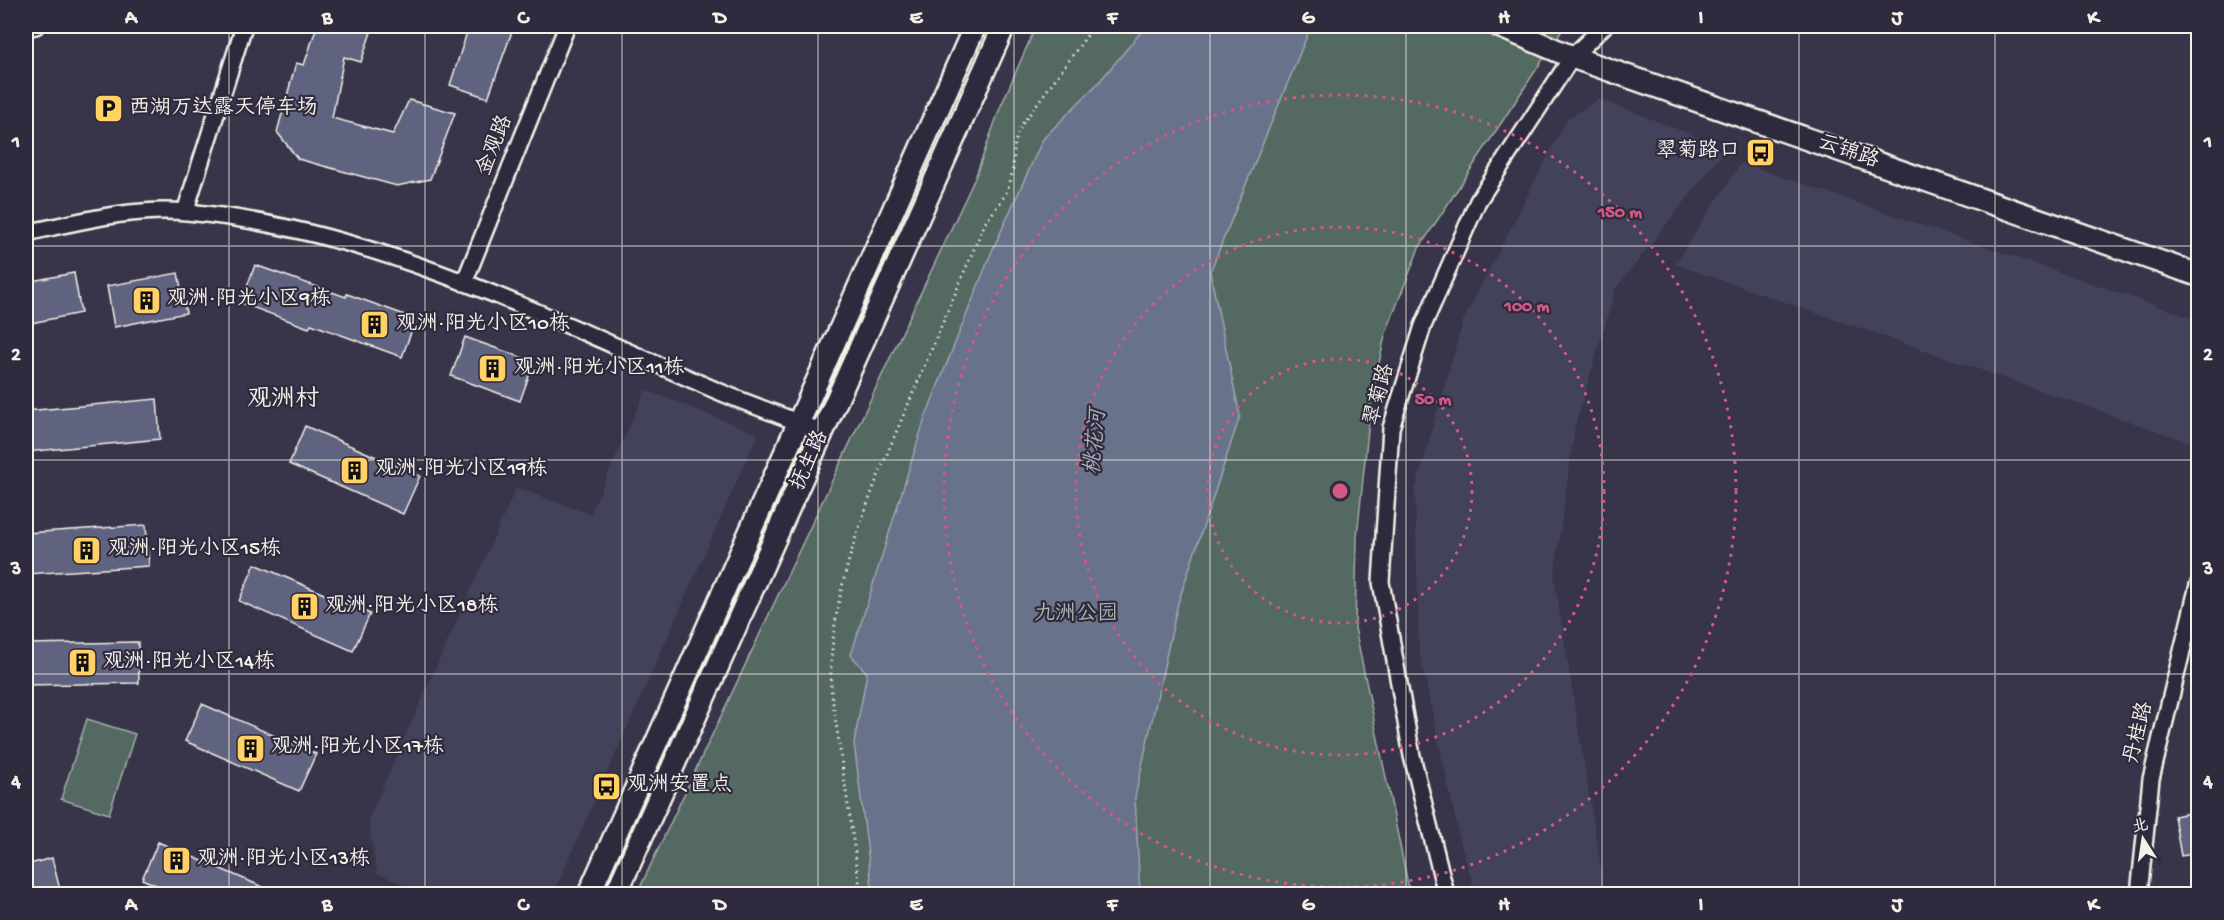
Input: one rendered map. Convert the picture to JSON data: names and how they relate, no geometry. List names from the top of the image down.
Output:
{
  "streets": {
    "main road": ["云锦路", "抚生路"],
    "street": ["金观路", "翠菊路", "丹桂路"]
  },
  "crossings": [
    ["云锦路", "翠菊路"]
  ],
  "districts": ["观洲村"],
  "water": ["桃花河"],
  "parks": ["九洲公园"],
  "places": {
    "parking": ["西湖万达露天停车场"],
    "bus stop": ["翠菊路口", "观洲安置点"],
    "building": [
      "观洲·阳光小区9栋",
      "观洲·阳光小区10栋",
      "观洲·阳光小区11栋",
      "观洲·阳光小区19栋",
      "观洲·阳光小区15栋",
      "观洲·阳光小区18栋",
      "观洲·阳光小区14栋",
      "观洲·阳光小区17栋",
      "观洲·阳光小区13栋"
    ]
  },
  "north": "top",
  "grid": {
    "columns": [
      "A",
      "B",
      "C",
      "D",
      "E",
      "F",
      "G",
      "H",
      "I",
      "J",
      "K"
    ],
    "rows": [
      "1",
      "2",
      "3",
      "4"
    ]
  },
  "rings": ["150 m", "100 m", "50 m"]
}
